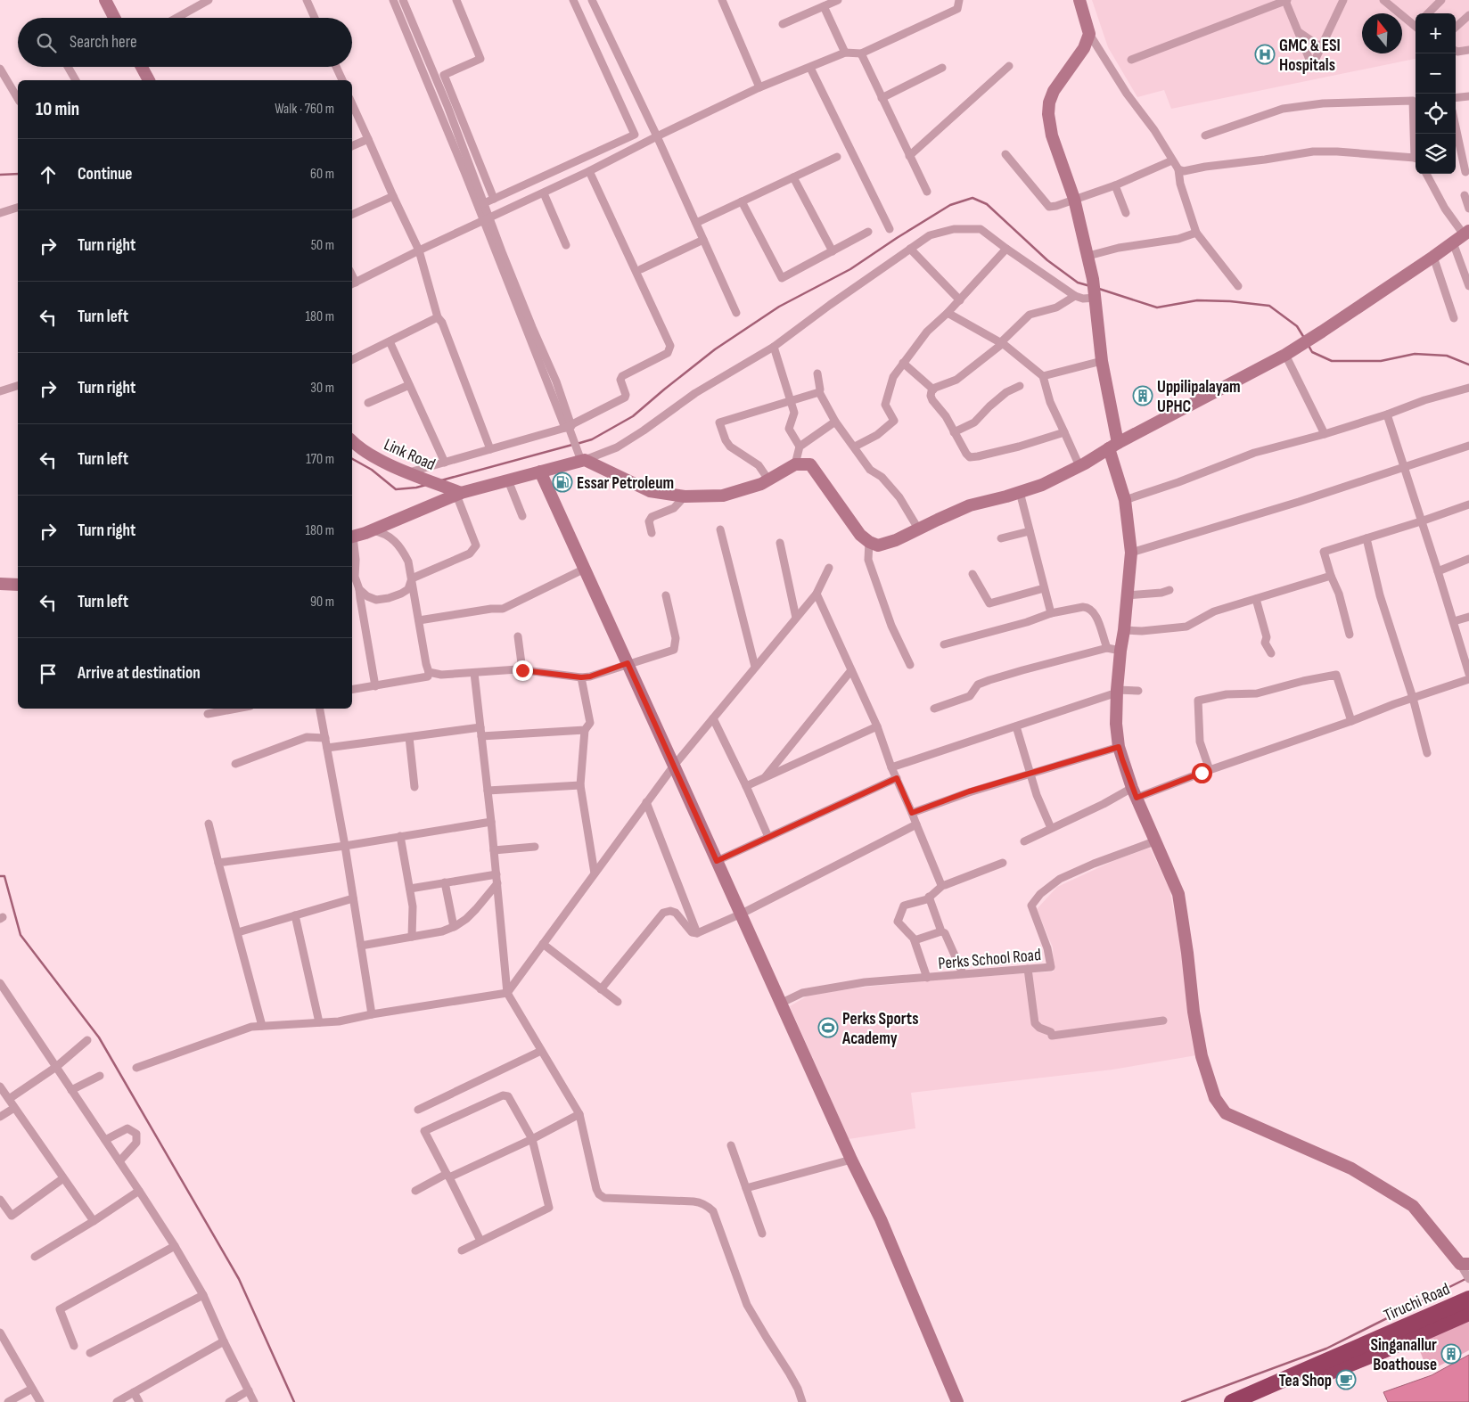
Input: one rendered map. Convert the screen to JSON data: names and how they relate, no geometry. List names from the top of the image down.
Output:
{
  "streets": {
    "highway": ["Tiruchi Road"],
    "street": ["Link Road", "Perks School Road"]
  },
  "places": {
    "hospital": ["GMC & ESI Hospitals"],
    "building": ["Uppilipalayam UPHC", "Singanallur Boathouse"],
    "fuel station": ["Essar Petroleum"],
    "sports": ["Perks Sports Academy"],
    "cafe": ["Tea Shop"]
  },
  "north": "top",
  "page": {
    "map_buttons": ["+", "−"],
    "search": "Search here",
    "heading": ["10 min", "Walk · 760 m"],
    "list": [
      ["Continue", "60 m"],
      ["Turn right", "50 m"],
      ["Turn left", "180 m"],
      ["Turn right", "30 m"],
      ["Turn left", "170 m"],
      ["Turn right", "180 m"],
      ["Turn left", "90 m"],
      "Arrive at destination"
    ]
  }
}
